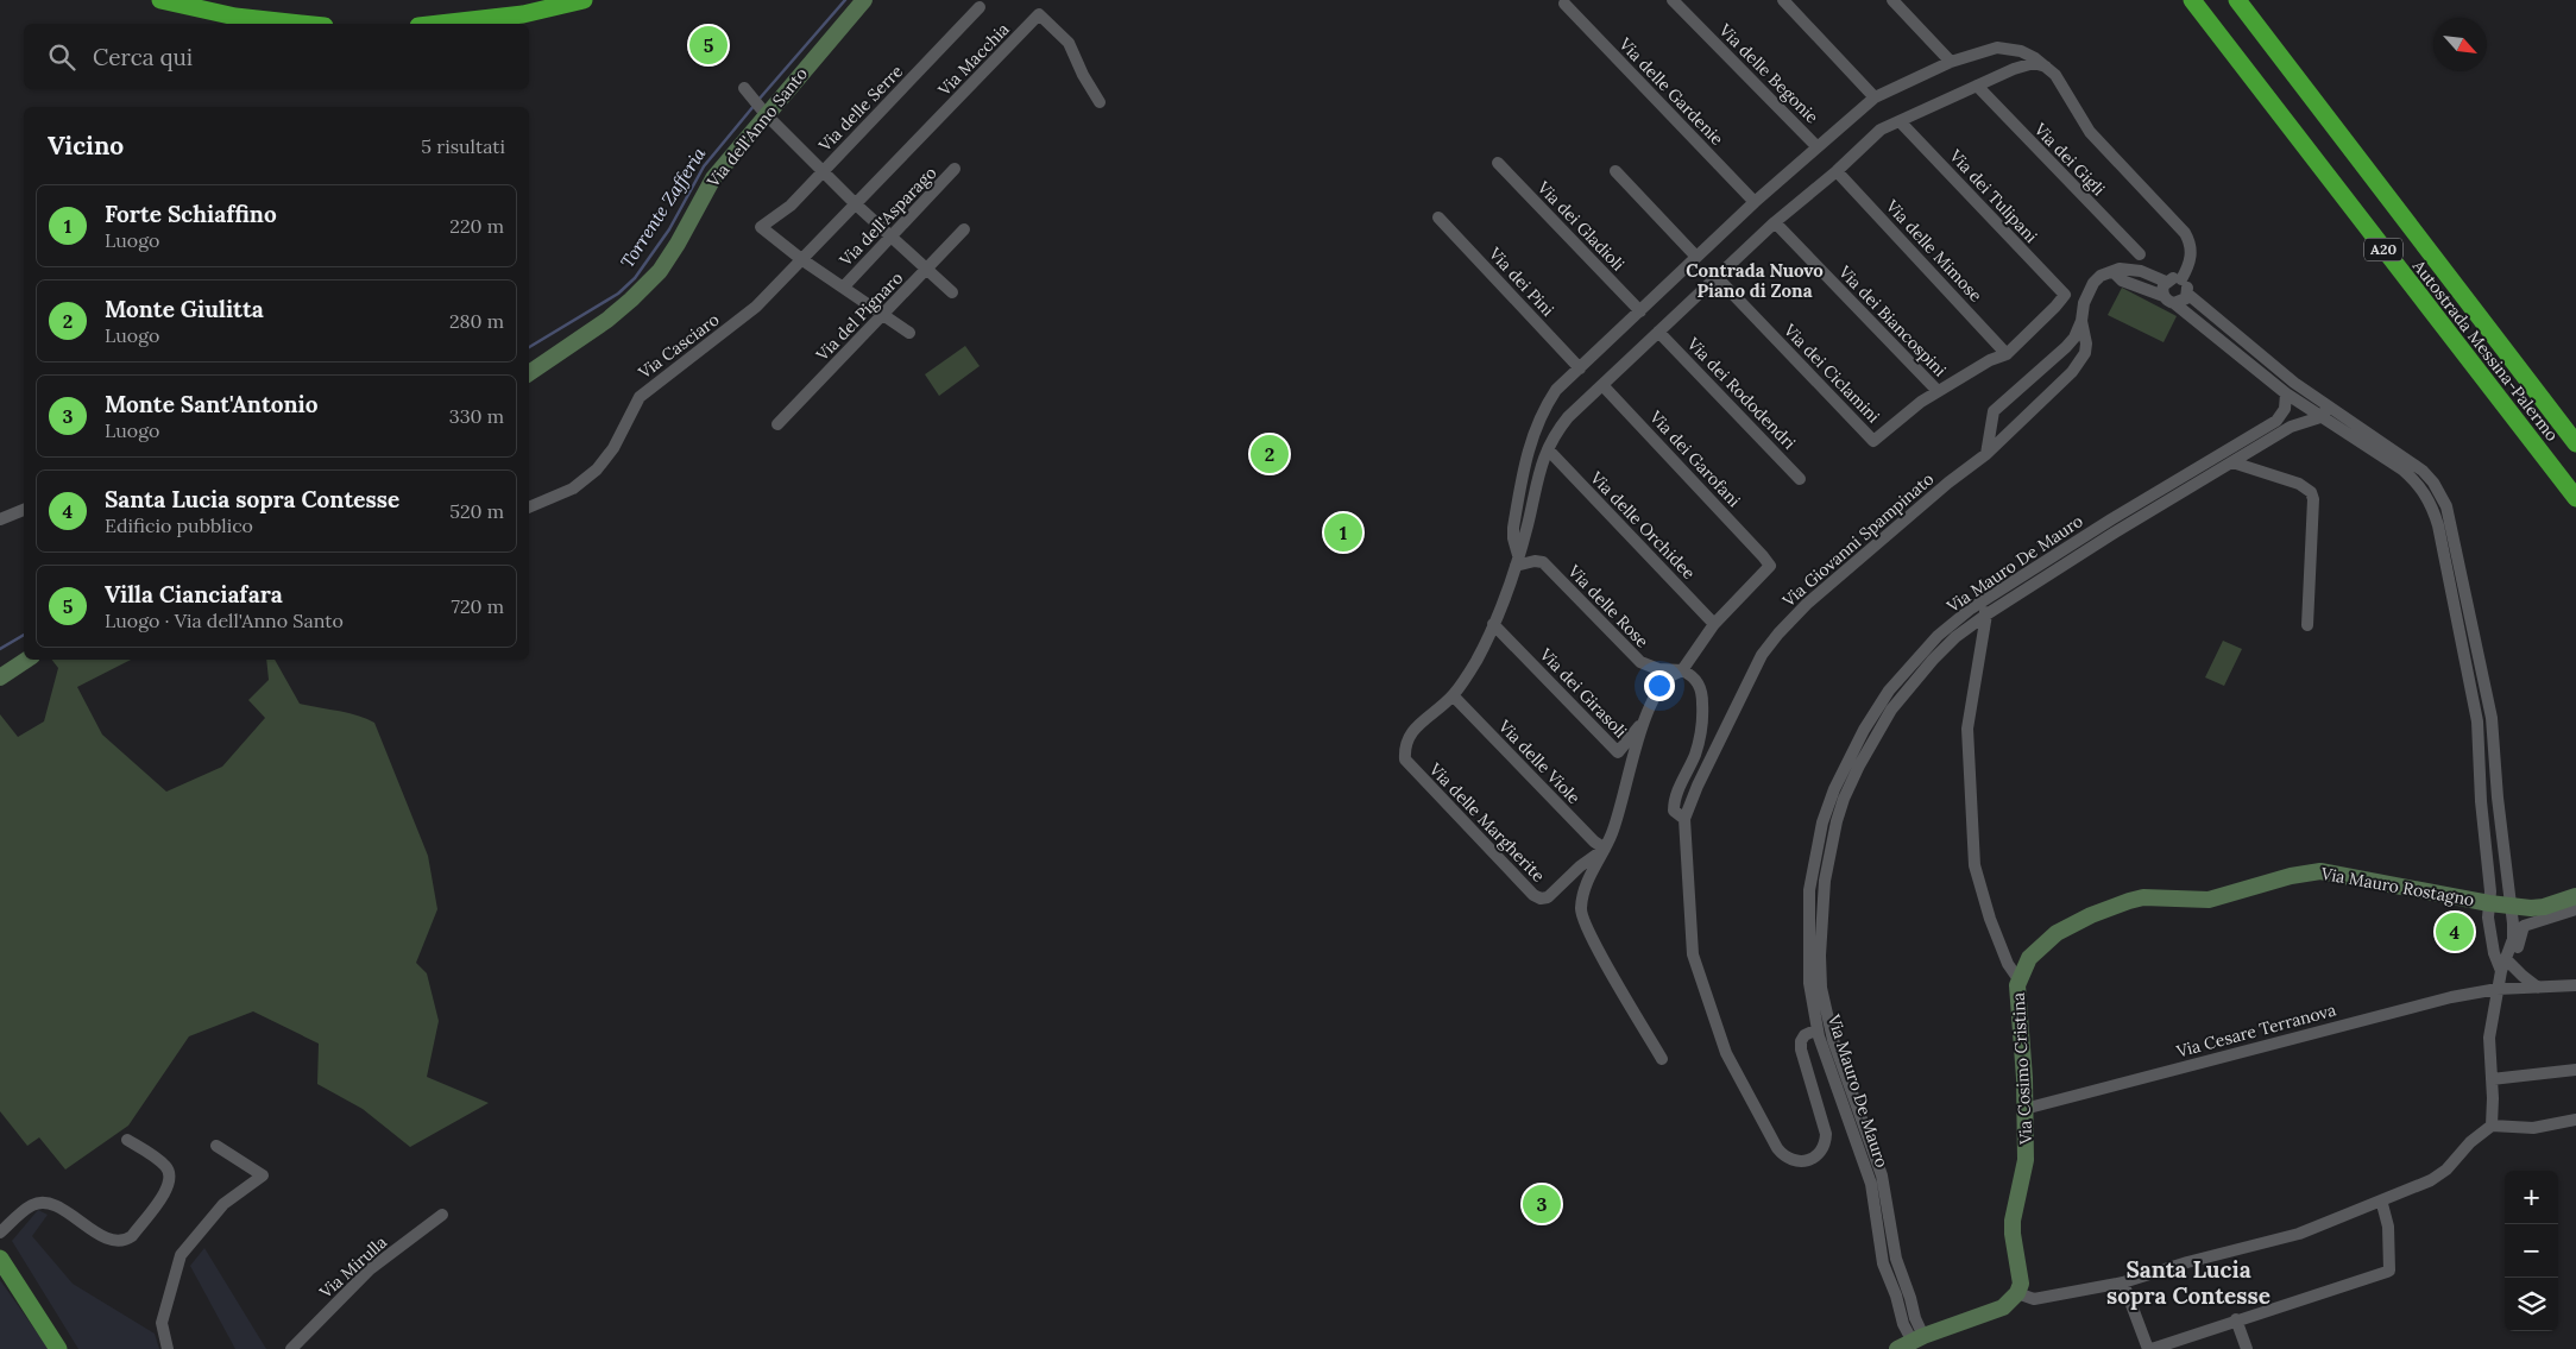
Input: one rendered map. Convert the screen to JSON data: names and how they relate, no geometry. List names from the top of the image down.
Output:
{
  "streets": {
    "highway": ["A20", "Autostrada Messina-Palermo"],
    "street": [
      "Via Macchia",
      "Via delle Begonie",
      "Via delle Gardenie",
      "Via delle Serre",
      "Via dell'Anno Santo",
      "Via dei Gigli",
      "Via dei Tulipani",
      "Via dell'Asparago",
      "Via dei Gladioli",
      "Via delle Mimose",
      "Via dei Pini",
      "Via del Pignaro",
      "Via dei Biancospini",
      "Via Casciaro",
      "Via dei Ciclamini",
      "Via dei Rododendri",
      "Via dei Garofani",
      "Via delle Orchidee",
      "Via Giovanni Spampinato",
      "Via Mauro De Mauro",
      "Via delle Rose",
      "Via dei Girasoli",
      "Via delle Viole",
      "Via delle Margherite",
      "Via Mauro Rostagno",
      "Via Cesare Terranova",
      "Via Cosimo Cristina",
      "Via Mirulla"
    ]
  },
  "crossings": [
    ["Via Macchia", "Via Casciaro"],
    ["Via delle Serre", "Via Casciaro"],
    ["Via dei Tulipani", "Via delle Mimose"],
    ["Via dei Biancospini", "Via dei Ciclamini"],
    ["Via dei Garofani", "Via delle Orchidee"],
    ["Via Giovanni Spampinato", "Via Mauro De Mauro"],
    ["Via Mauro De Mauro", "Via Cosimo Cristina"],
    ["Via delle Viole", "Via delle Margherite"],
    ["Via Mauro Rostagno", "Via Cosimo Cristina"],
    ["Via Cesare Terranova", "Via Cosimo Cristina"]
  ],
  "districts": ["Contrada Nuovo Piano di Zona", "Santa Lucia sopra Contesse"],
  "water": ["Torrente Zafferia"],
  "north": "bottom right",
  "page": {
    "pins": [
      "5",
      "2",
      "1",
      "4",
      "3"
    ],
    "search": "Cerca qui",
    "heading": ["Vicino", "5 risultati"],
    "list": [
      {
        "mark": "1",
        "name": "Forte Schiaffino",
        "note": "Luogo",
        "value": "220 m"
      },
      {
        "mark": "2",
        "name": "Monte Giulitta",
        "note": "Luogo",
        "value": "280 m"
      },
      {
        "mark": "3",
        "name": "Monte Sant'Antonio",
        "note": "Luogo",
        "value": "330 m"
      },
      {
        "mark": "4",
        "name": "Santa Lucia sopra Contesse",
        "note": "Edificio pubblico",
        "value": "520 m"
      },
      {
        "mark": "5",
        "name": "Villa Cianciafara",
        "note": "Luogo · Via dell'Anno Santo",
        "value": "720 m"
      }
    ],
    "map_buttons": ["+", "−"]
  }
}
